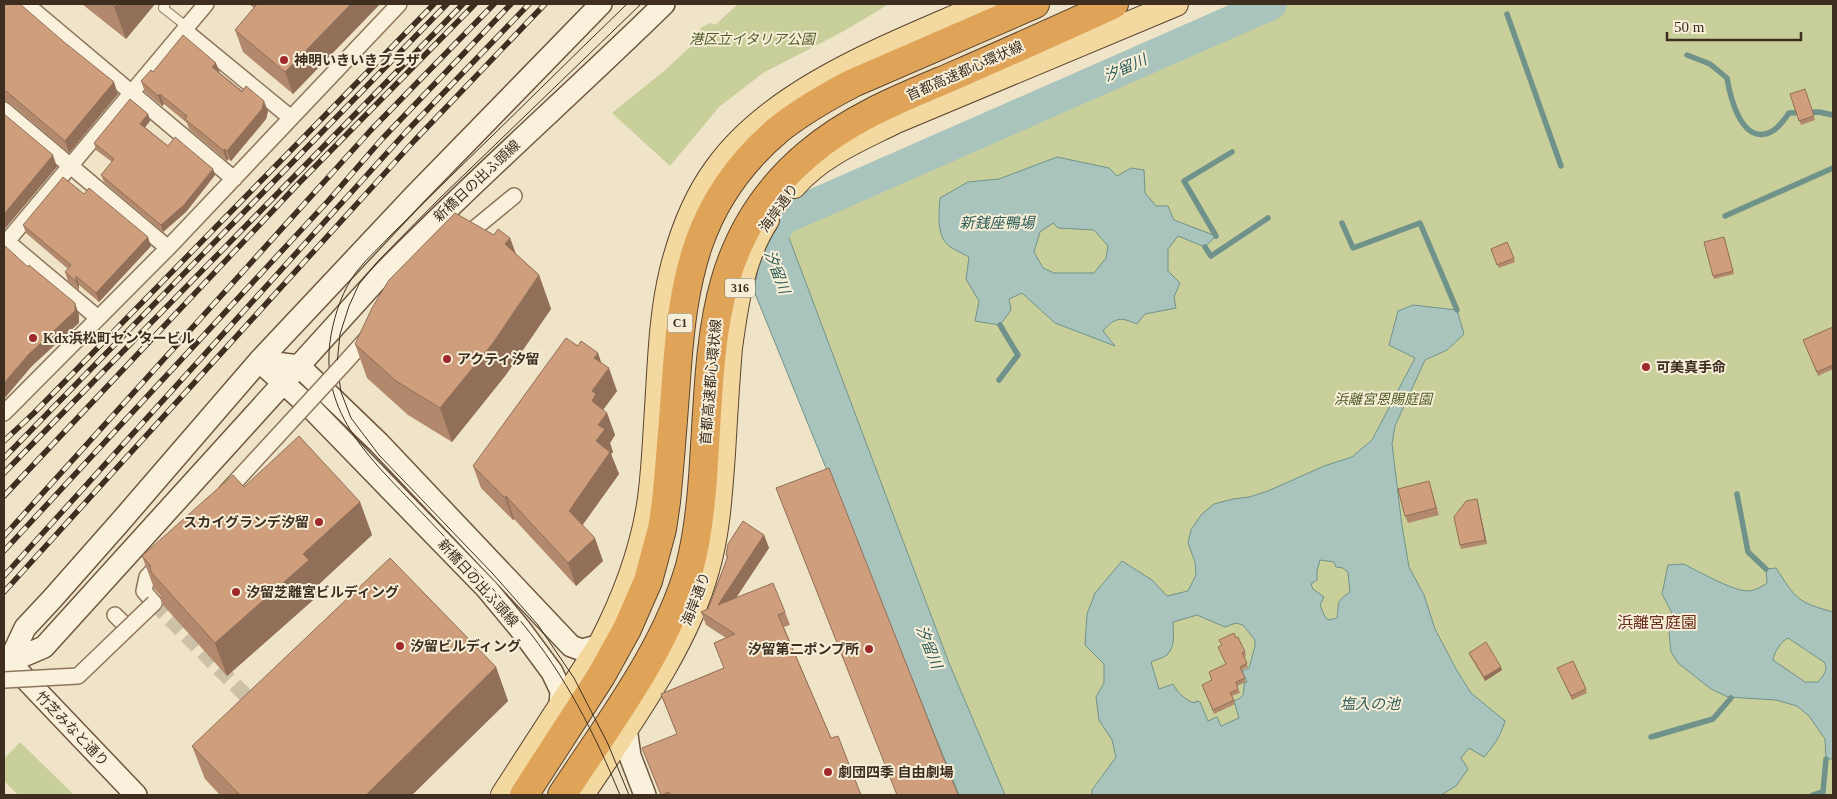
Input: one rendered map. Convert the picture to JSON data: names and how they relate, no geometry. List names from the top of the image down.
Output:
{
  "streets": {
    "highway": ["首都高速都心環状線", "C1"],
    "main road": [
      "新橋日の出ふ頭線",
      "海岸通り",
      "316",
      "竹芝みなと通り"
    ]
  },
  "districts": ["浜離宮庭園"],
  "water": ["汐留川", "新銭座鴨場", "塩入の池"],
  "parks": ["港区立イタリア公園", "浜離宮恩賜庭園"],
  "places": [
    "神明いきいきプラザ",
    "Kdx浜松町センタービル",
    "アクティ汐留",
    "可美真手命",
    "スカイグランデ汐留",
    "汐留芝離宮ビルディング",
    "汐留ビルディング",
    "汐留第二ポンプ所",
    "劇団四季 自由劇場"
  ],
  "scale_bar": "50 m"
}
